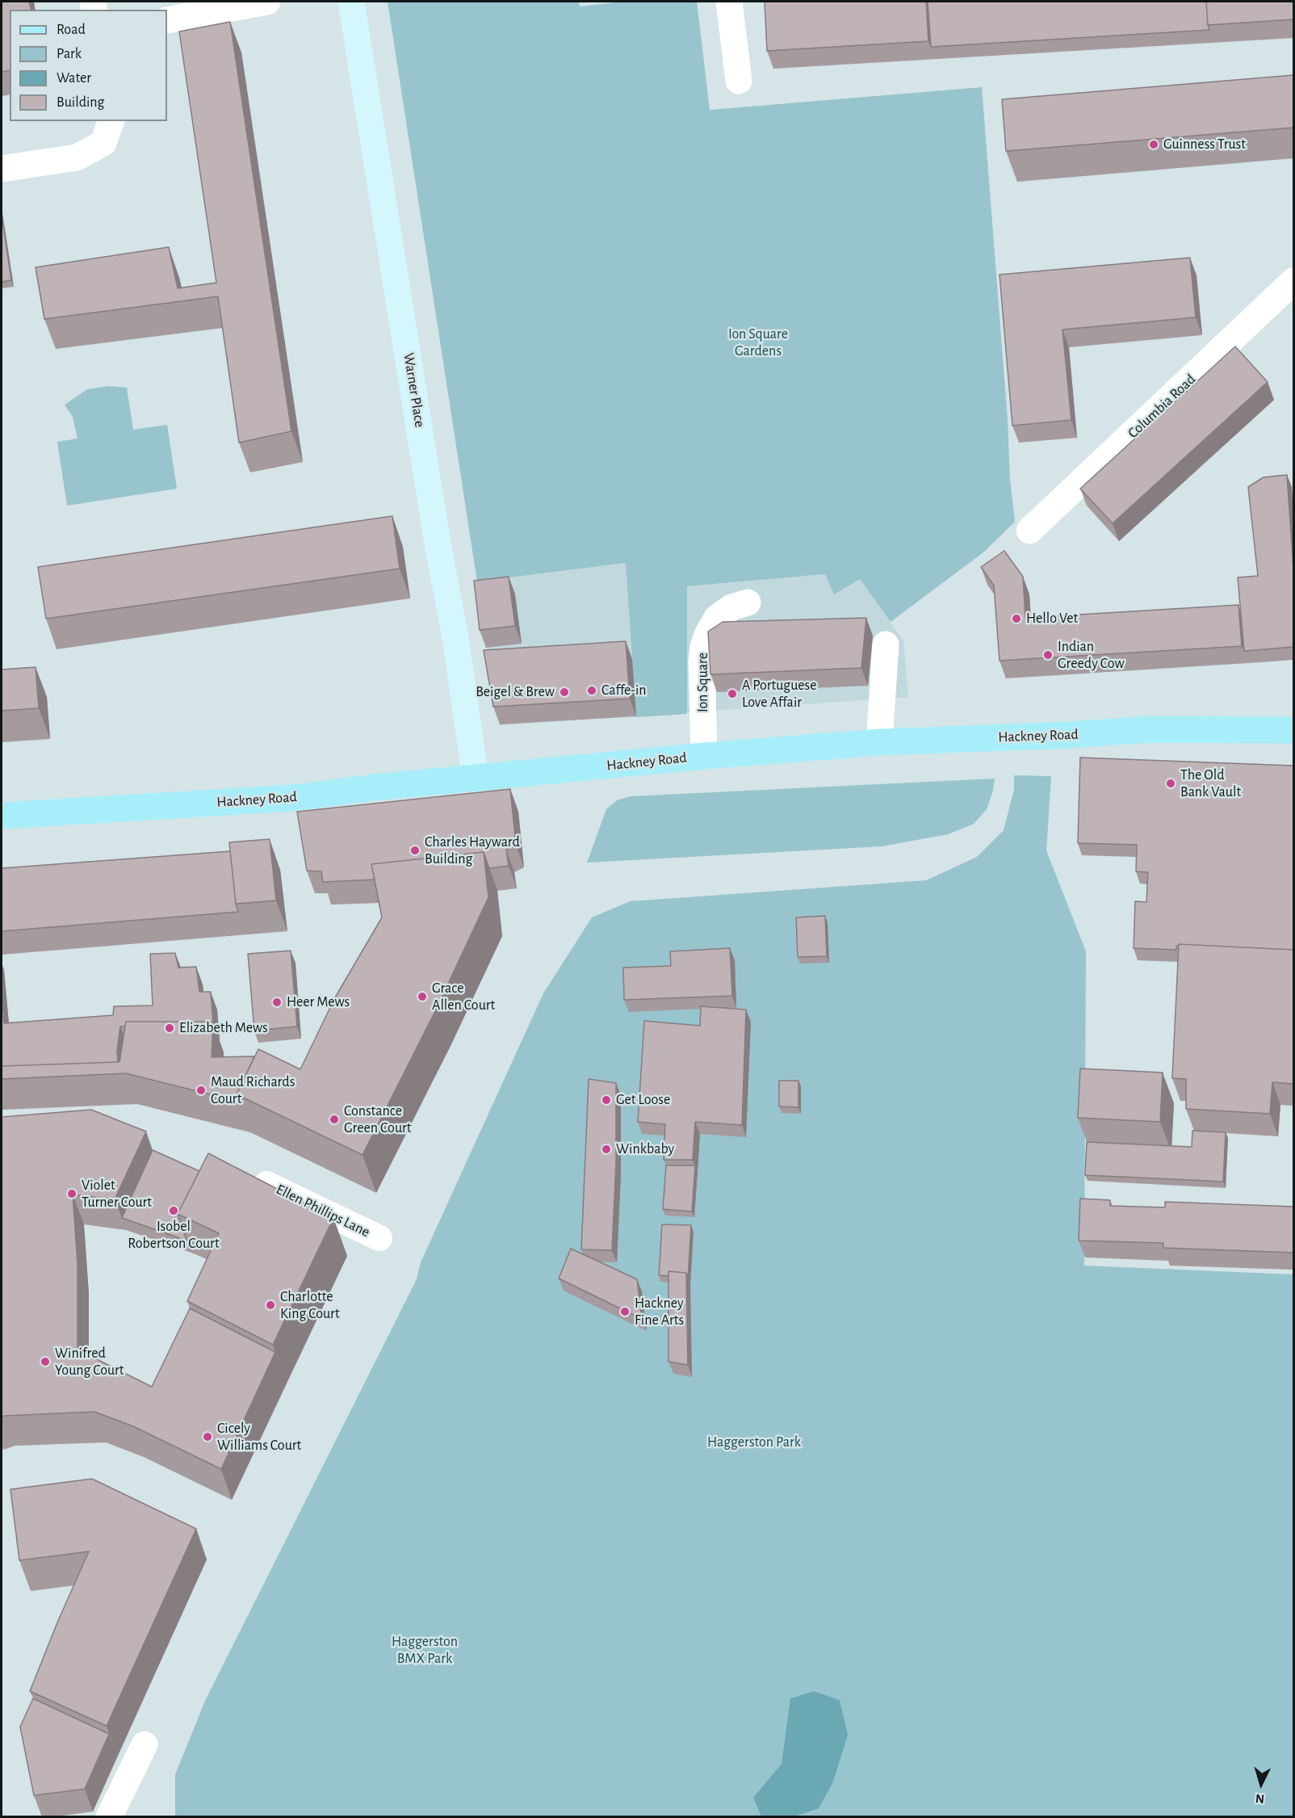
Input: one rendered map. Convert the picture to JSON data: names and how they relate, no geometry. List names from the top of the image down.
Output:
{
  "streets": {
    "main road": ["Warner Place", "Hackney Road"],
    "street": ["Columbia Road", "Ion Square", "Ellen Phillips Lane"]
  },
  "crossings": [
    ["Warner Place", "Hackney Road"],
    ["Ion Square", "Hackney Road"]
  ],
  "parks": ["Ion Square Gardens", "Haggerston Park", "Haggerston BMX Park"],
  "places": [
    "Guinness Trust",
    "Hello Vet",
    "Indian Greedy Cow",
    "Caffe-in",
    "Beigel & Brew",
    "A Portuguese Love Affair",
    "The Old Bank Vault",
    "Charles Hayward Building",
    "Grace Allen Court",
    "Heer Mews",
    "Elizabeth Mews",
    "Maud Richards Court",
    "Get Loose",
    "Constance Green Court",
    "Winkbaby",
    "Violet Turner Court",
    "Isobel Robertson Court",
    "Charlotte King Court",
    "Hackney Fine Arts",
    "Winifred Young Court",
    "Cicely Williams Court"
  ],
  "legend": [
    "Road",
    "Park",
    "Water",
    "Building"
  ],
  "north": "bottom"
}
